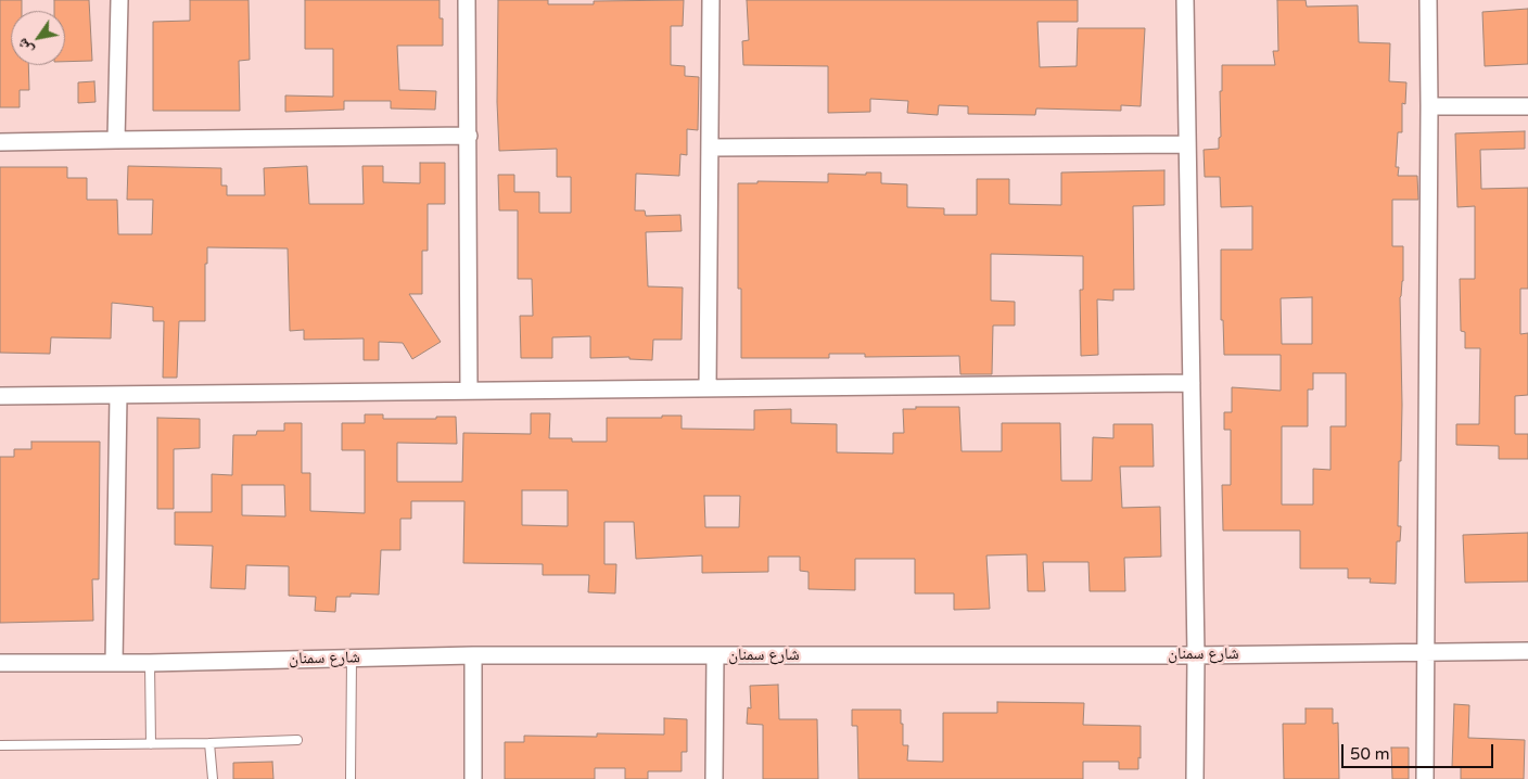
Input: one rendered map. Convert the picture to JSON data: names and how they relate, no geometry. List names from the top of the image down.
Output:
{
  "streets": {
    "street": ["شارع سمنان"]
  },
  "scale_bar": "50 m",
  "north": "bottom left"
}
